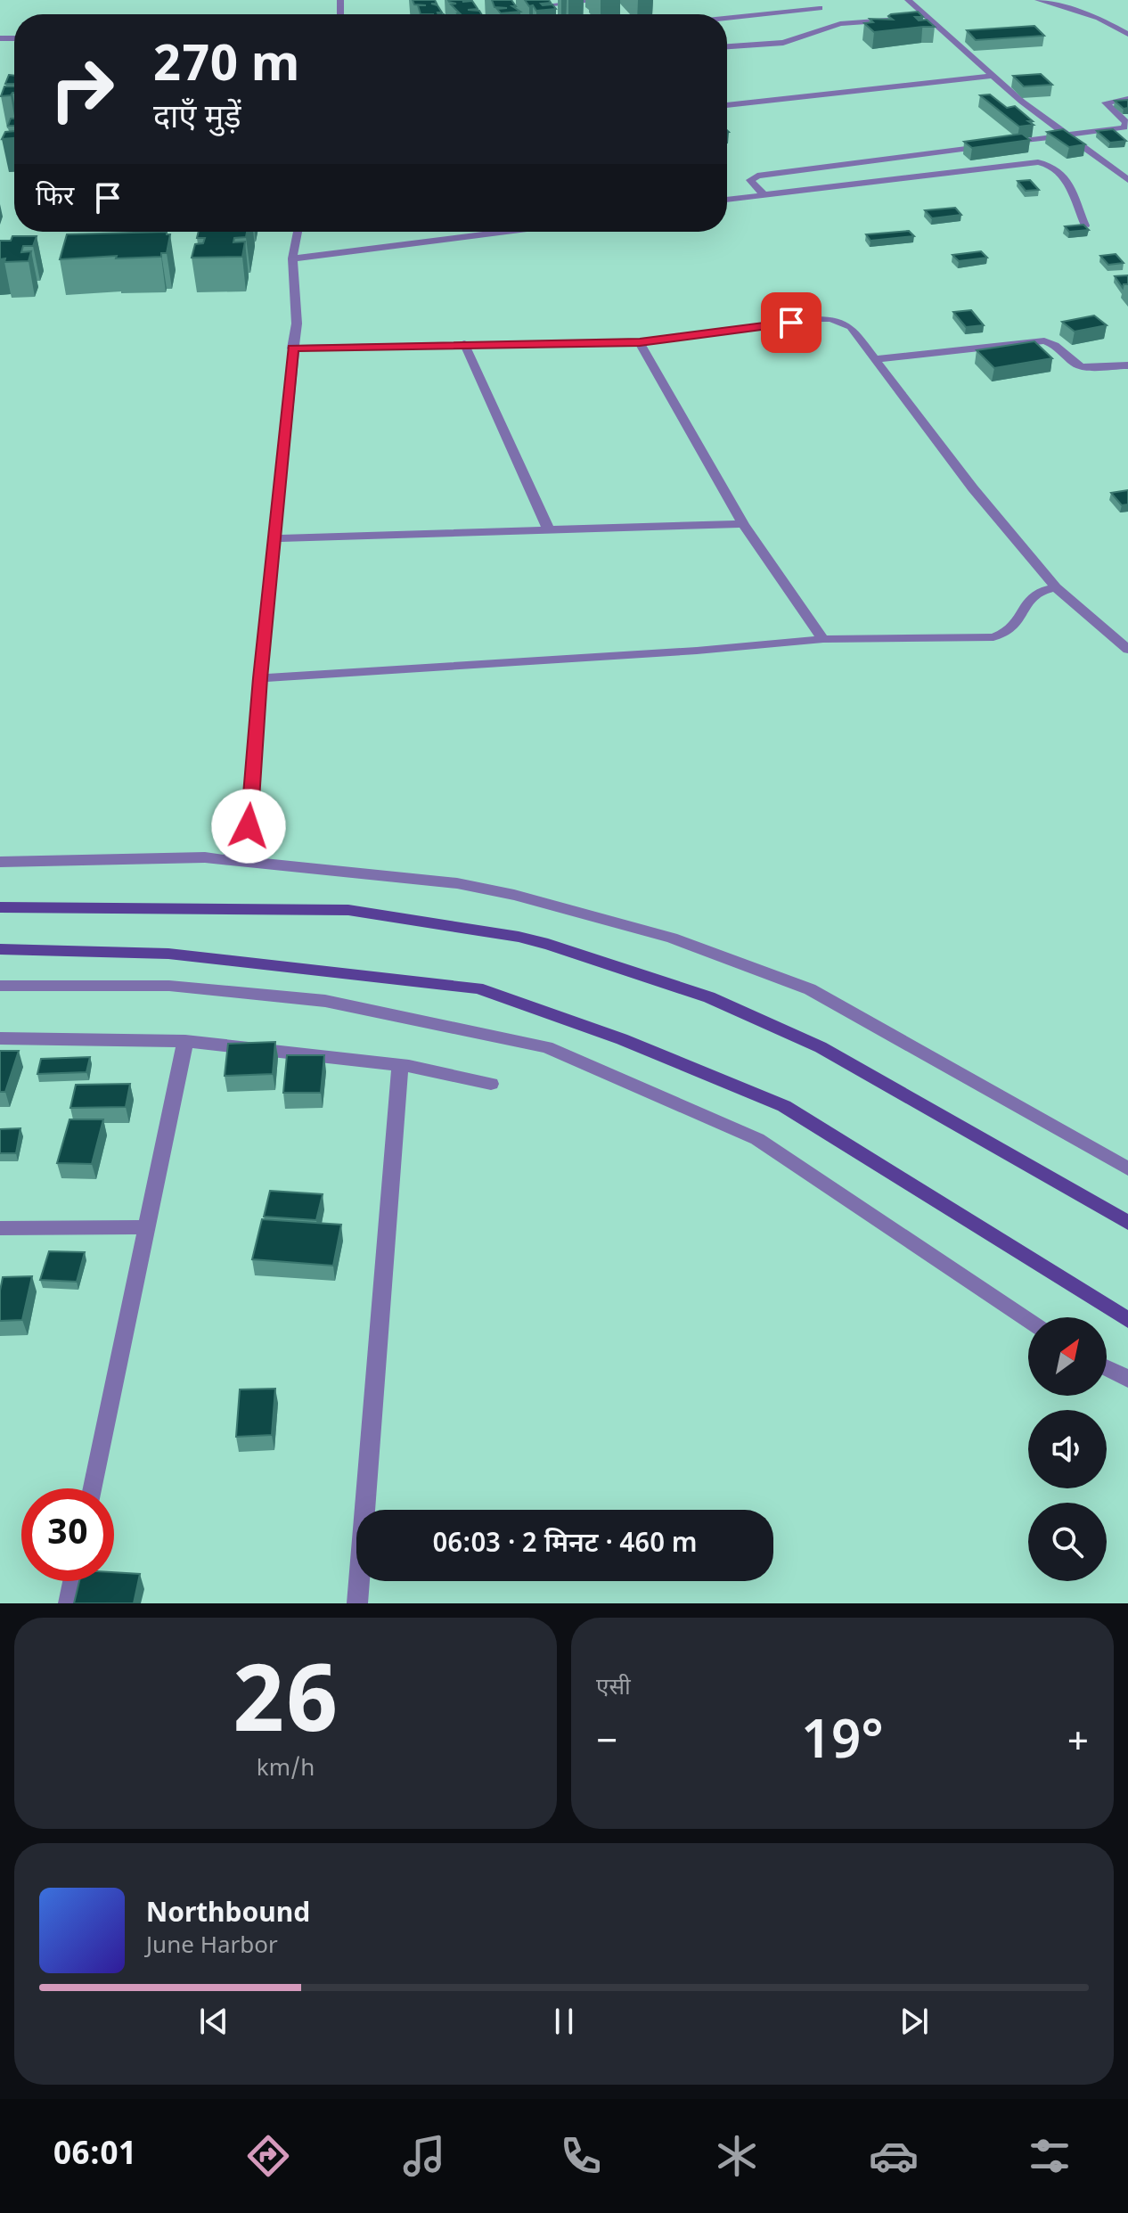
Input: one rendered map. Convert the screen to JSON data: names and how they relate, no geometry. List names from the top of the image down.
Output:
{
  "north": "top right",
  "page": {
    "turn": ["270 m", "दाएँ मुड़ें"],
    "then": "फिर",
    "limit": "30",
    "trip": "06:03 · 2 मिनट · 460 m",
    "tile": [
      ["26", "km/h"],
      "एसी"
    ],
    "heat": ["−", "19°", "+"],
    "song": ["Northbound", "June Harbor"],
    "tabs": "06:01"
  }
}
